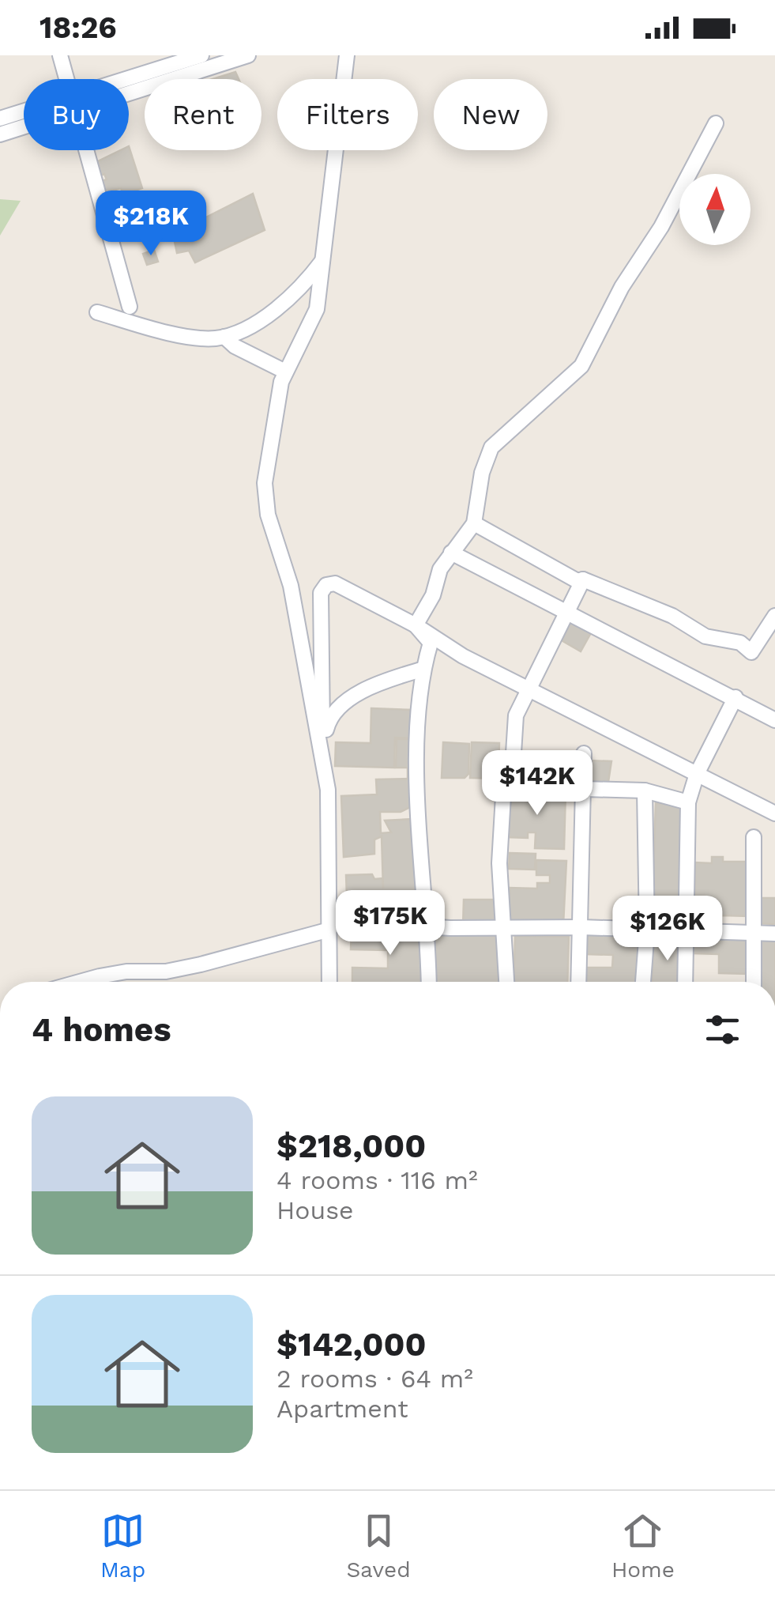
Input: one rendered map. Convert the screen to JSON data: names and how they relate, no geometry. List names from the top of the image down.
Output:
{
  "north": "top",
  "page": {
    "status": "18:26",
    "chip": [
      "Buy",
      "Rent",
      "Filters",
      "New"
    ],
    "price": [
      "$218K",
      "$142K",
      "$175K",
      "$126K"
    ],
    "heading": "4 homes",
    "list": [
      {
        "name": "$218,000",
        "note": "4 rooms · 116 m² · House"
      },
      {
        "name": "$142,000",
        "note": "2 rooms · 64 m² · Apartment"
      }
    ],
    "tabs": ["Map", "Saved", "Home"]
  }
}
